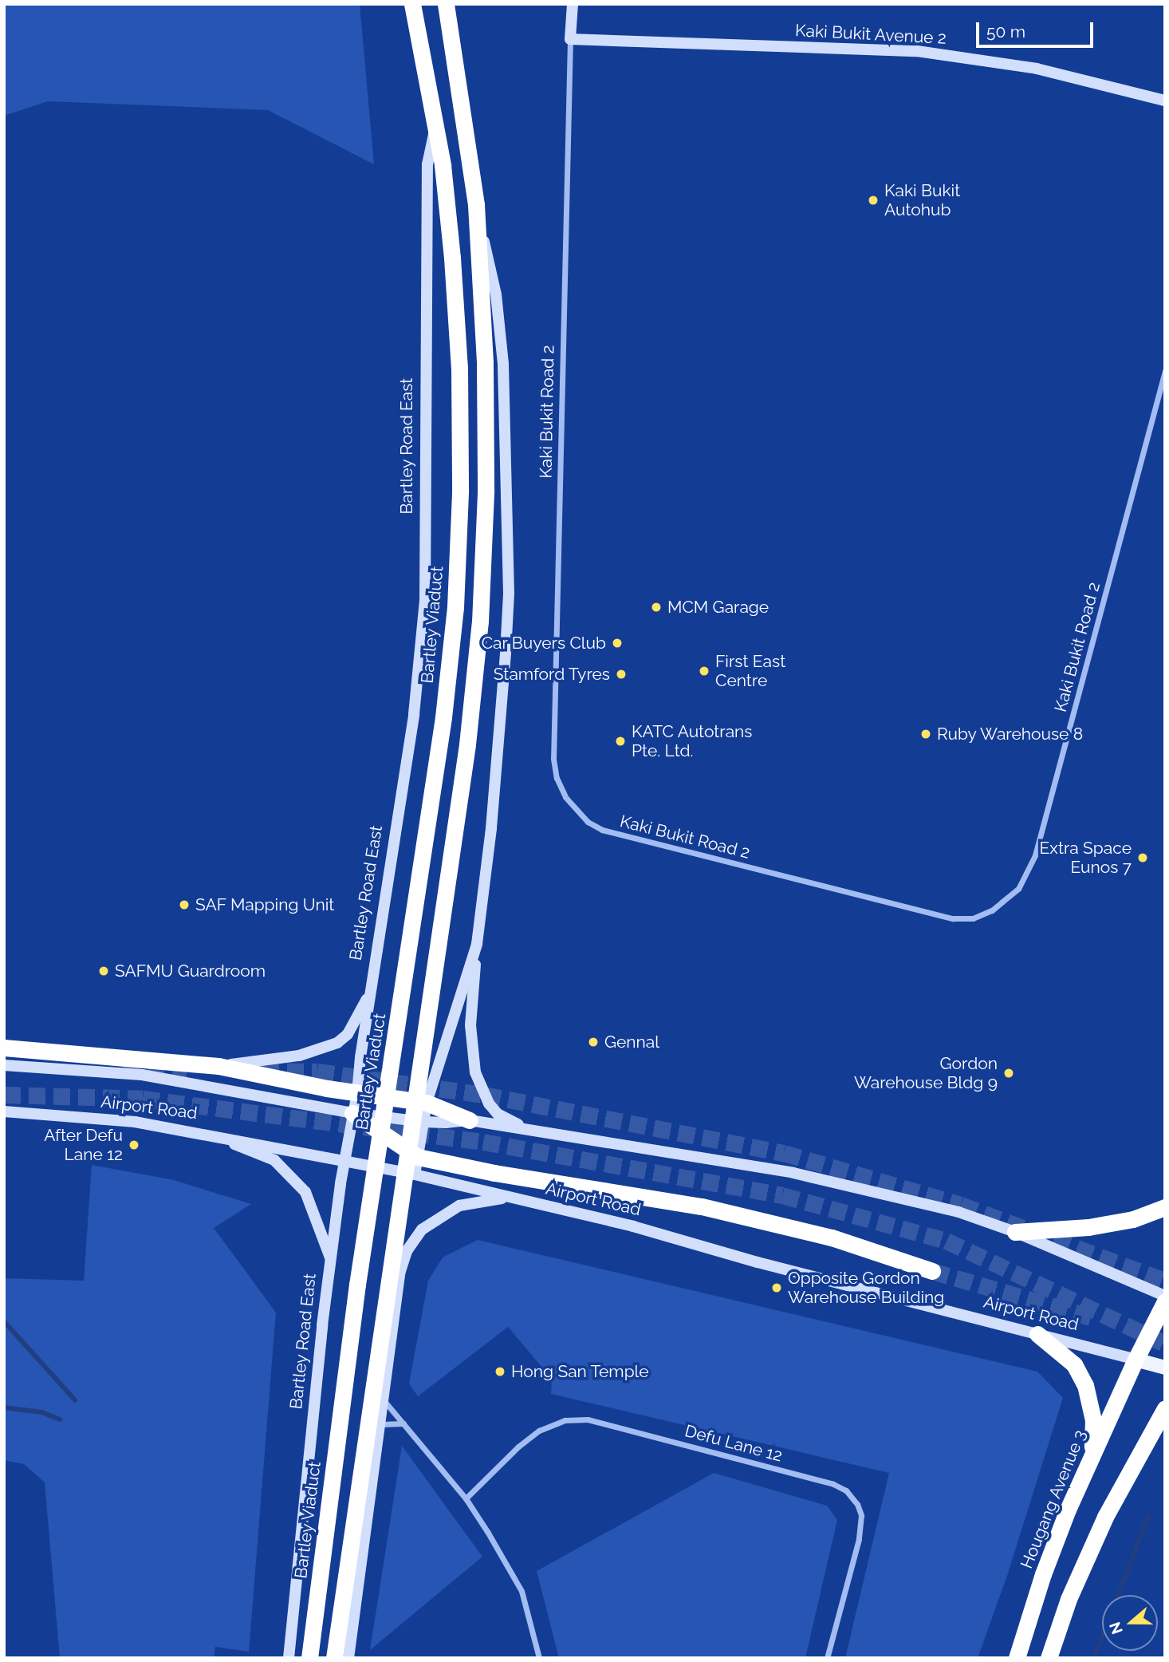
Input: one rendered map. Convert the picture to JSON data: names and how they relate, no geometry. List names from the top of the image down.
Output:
{
  "streets": {
    "highway": ["Bartley Road East", "Bartley Viaduct", "Hougang Avenue 3"],
    "main road": ["Kaki Bukit Avenue 2", "Airport Road"],
    "street": ["Kaki Bukit Road 2", "Defu Lane 12"]
  },
  "crossings": [
    ["Kaki Bukit Avenue 2", "Kaki Bukit Road 2"],
    ["Bartley Road East", "Bartley Viaduct"],
    ["Bartley Road East", "Airport Road"],
    ["Airport Road", "Hougang Avenue 3"]
  ],
  "places": [
    "Kaki Bukit Autohub",
    "MCM Garage",
    "Car Buyers Club",
    "First East Centre",
    "Stamford Tyres",
    "Ruby Warehouse 8",
    "KATC Autotrans Pte. Ltd.",
    "Extra Space Eunos 7",
    "SAF Mapping Unit",
    "SAFMU Guardroom",
    "Gennal",
    "Gordon Warehouse Bldg 9",
    "After Defu Lane 12",
    "Opposite Gordon Warehouse Building",
    "Hong San Temple"
  ],
  "scale_bar": "50 m",
  "north": "left"
}
